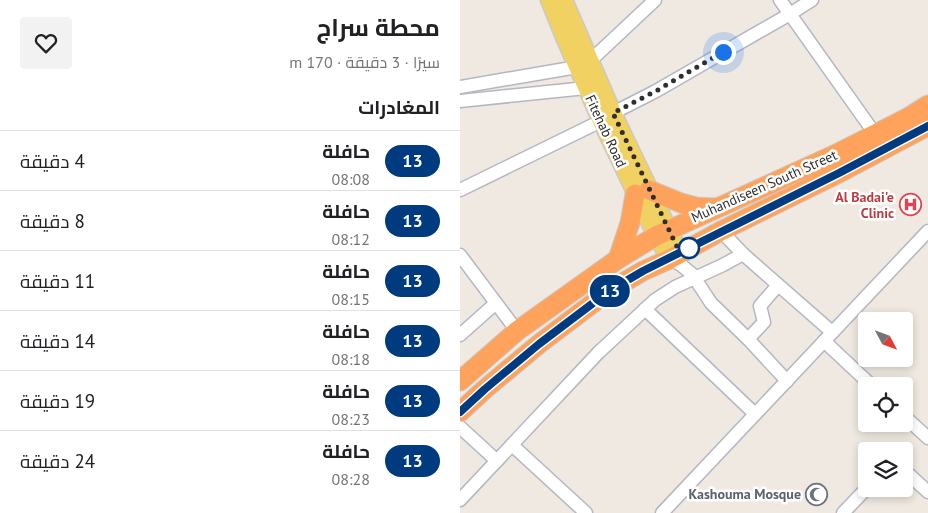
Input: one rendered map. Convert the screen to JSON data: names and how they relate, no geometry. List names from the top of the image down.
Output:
{
  "streets": {
    "highway": ["Muhandiseen South Street"],
    "main road": ["Fitehab Road"]
  },
  "crossings": [
    ["Fitehab Road", "Muhandiseen South Street"]
  ],
  "places": {
    "hospital": ["Al Badai'e Clinic"],
    "mosque": ["Kashouma Mosque"]
  },
  "lines": ["bus line 13"],
  "north": "bottom right",
  "page": {
    "on_map": "13",
    "heading": [
      ["محطة سراج", "سيرًا · 3 دقيقة · 170 m"],
      "المغادرات"
    ],
    "list": [
      {
        "mark": "13",
        "name": "حافلة",
        "note": "08:08",
        "value": "4 دقيقة"
      },
      {
        "mark": "13",
        "name": "حافلة",
        "note": "08:12",
        "value": "8 دقيقة"
      },
      {
        "mark": "13",
        "name": "حافلة",
        "note": "08:15",
        "value": "11 دقيقة"
      },
      {
        "mark": "13",
        "name": "حافلة",
        "note": "08:18",
        "value": "14 دقيقة"
      },
      {
        "mark": "13",
        "name": "حافلة",
        "note": "08:23",
        "value": "19 دقيقة"
      },
      {
        "mark": "13",
        "name": "حافلة",
        "note": "08:28",
        "value": "24 دقيقة"
      }
    ]
  }
}
